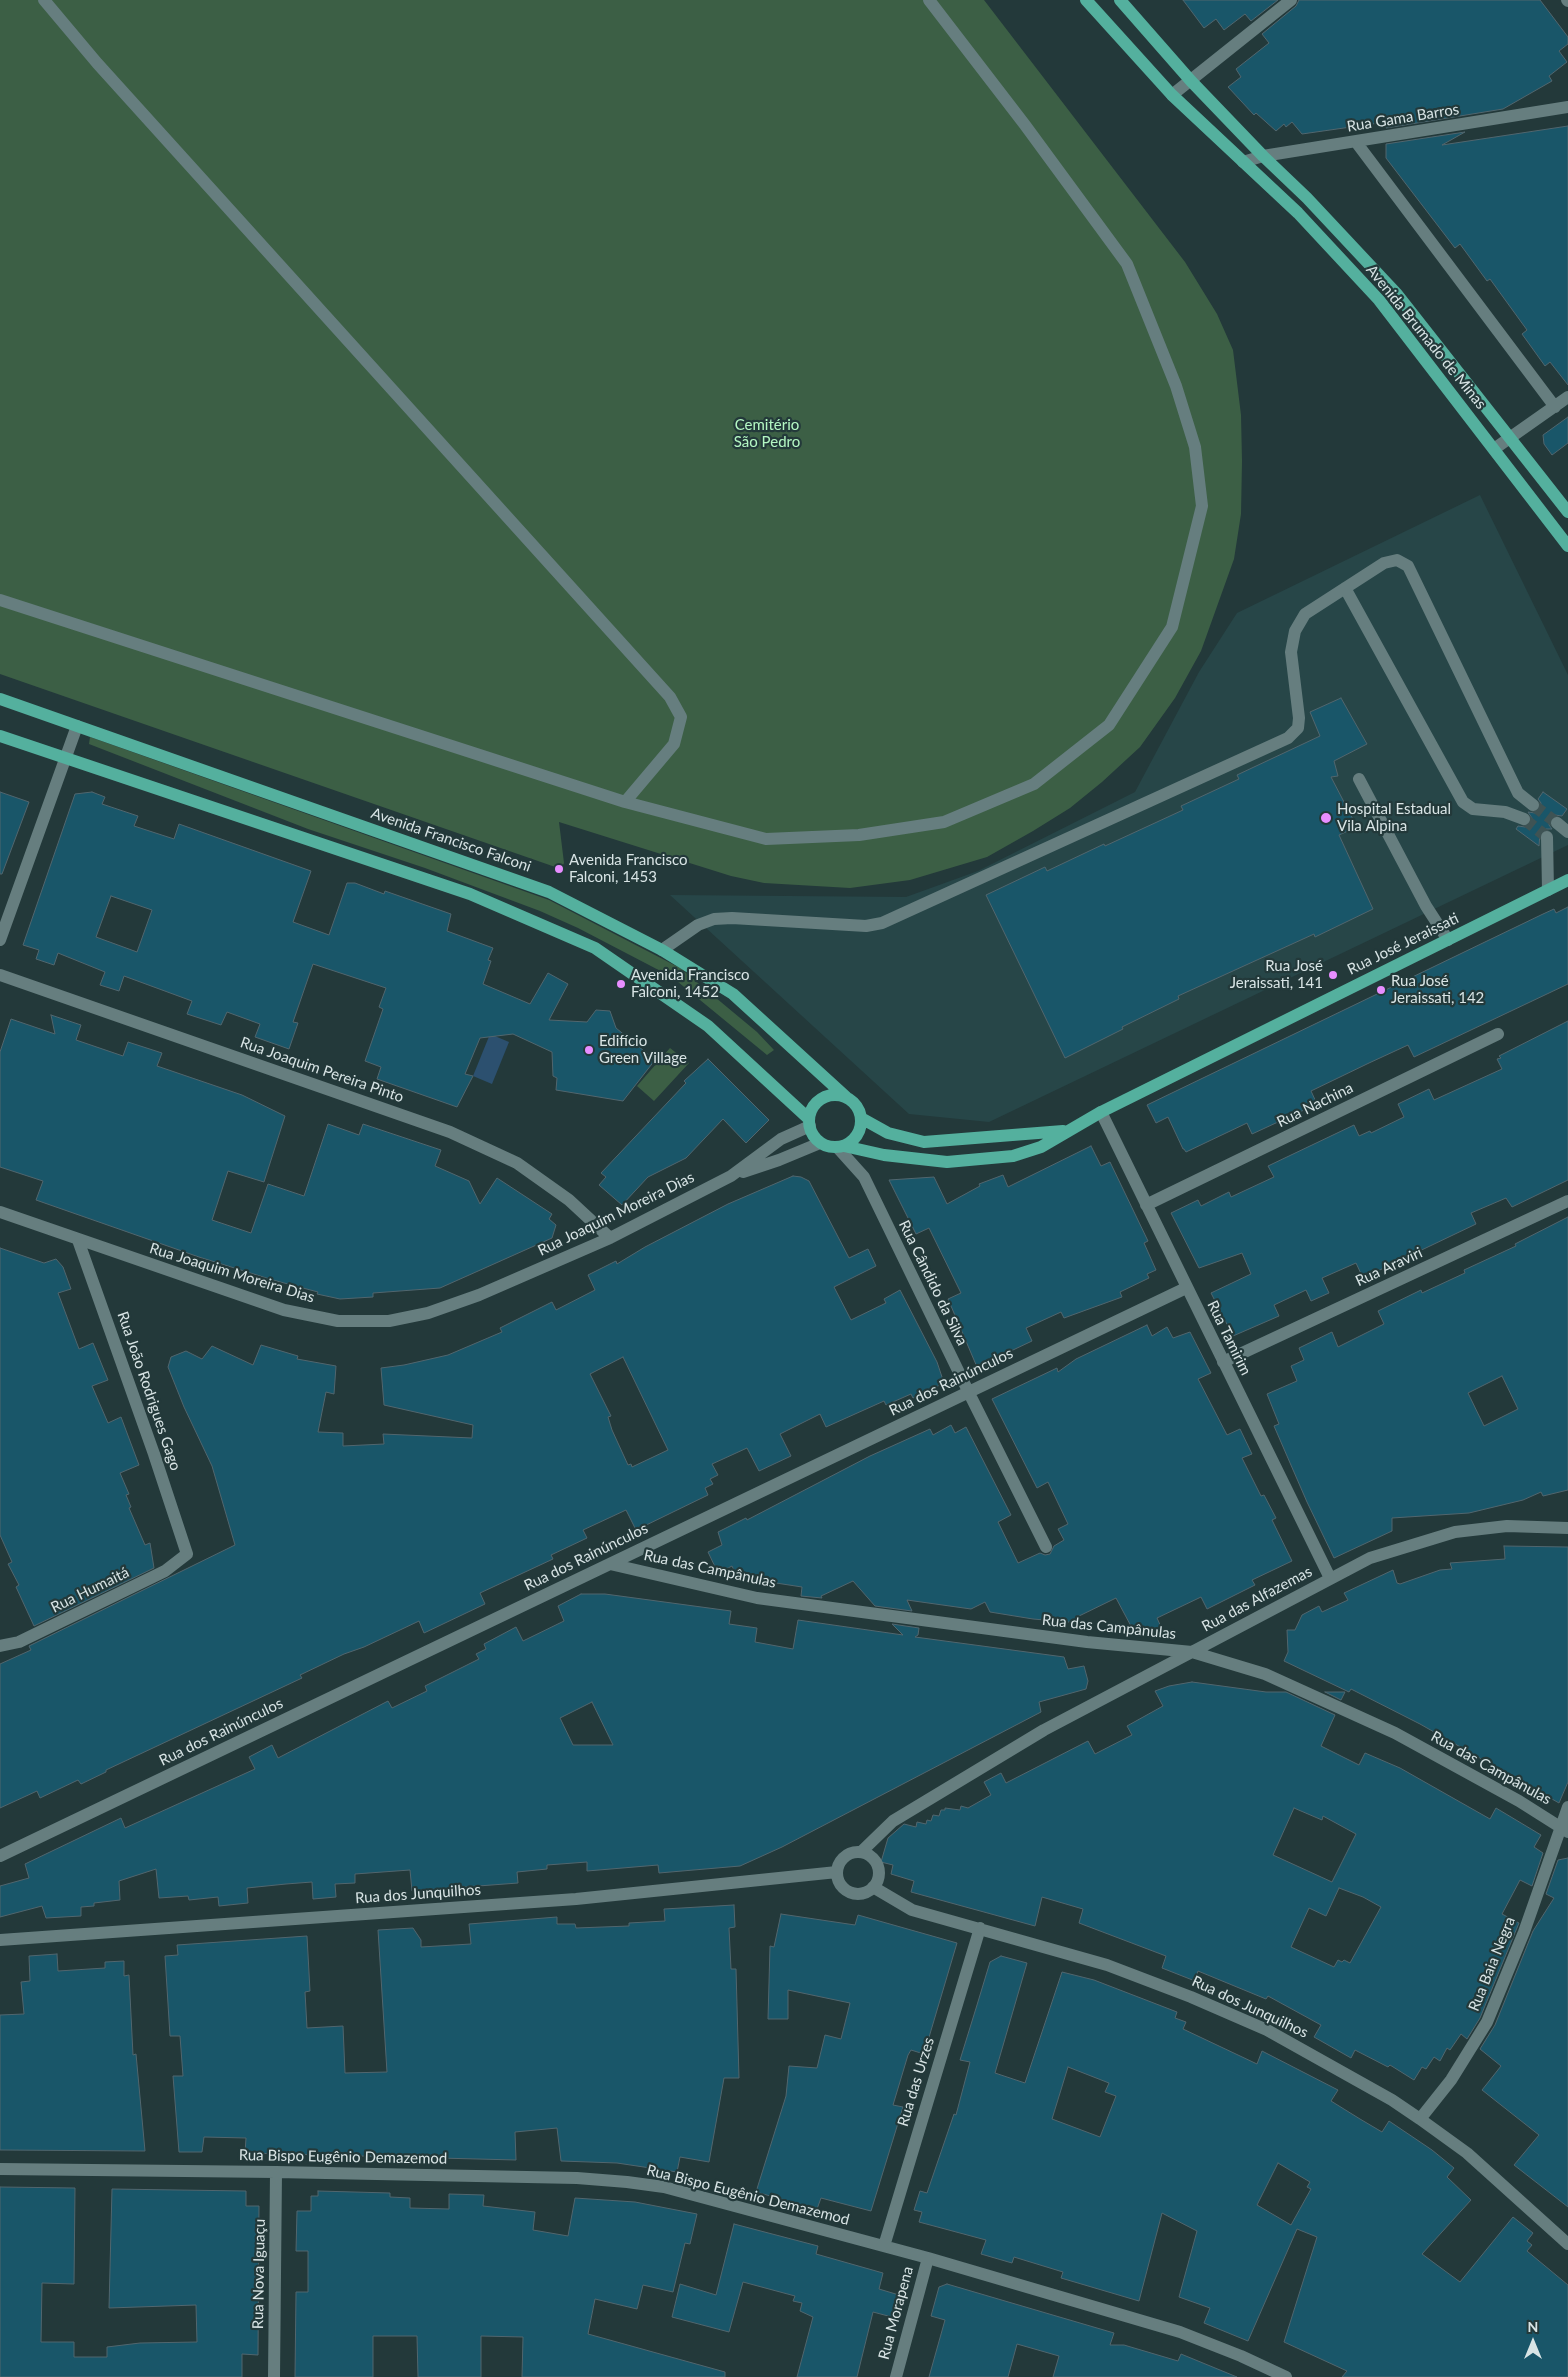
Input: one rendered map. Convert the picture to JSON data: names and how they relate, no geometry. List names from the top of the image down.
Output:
{
  "streets": {
    "main road": ["Avenida Brumado de Minas", "Avenida Francisco Falconi", "Rua José Jeraissati"],
    "street": [
      "Rua Gama Barros",
      "Rua Joaquim Pereira Pinto",
      "Rua Nachina",
      "Rua Joaquim Moreira Dias",
      "Rua Araviri",
      "Rua Cândido da Silva",
      "Rua Tamirim",
      "Rua dos Rainúnculos",
      "Rua João Rodrigues Gago",
      "Rua das Campânulas",
      "Rua Humaitá",
      "Rua das Alfazemas",
      "Rua dos Junquilhos",
      "Rua Baia Negra",
      "Rua das Urzes",
      "Rua Bispo Eugênio Demazemod",
      "Rua Nova Iguaçu",
      "Rua Morapena"
    ]
  },
  "crossings": [
    ["Rua Gama Barros", "Avenida Brumado de Minas"],
    ["Avenida Francisco Falconi", "Rua Joaquim Moreira Dias"],
    ["Avenida Francisco Falconi", "Rua Cândido da Silva"],
    ["Rua José Jeraissati", "Rua Tamirim"],
    ["Rua Joaquim Pereira Pinto", "Rua Joaquim Moreira Dias"],
    ["Rua Nachina", "Rua Tamirim"],
    ["Rua Joaquim Moreira Dias", "Rua Cândido da Silva"],
    ["Rua Joaquim Moreira Dias", "Rua João Rodrigues Gago"],
    ["Rua Araviri", "Rua Tamirim"],
    ["Rua Cândido da Silva", "Rua dos Rainúnculos"],
    ["Rua Tamirim", "Rua dos Rainúnculos"],
    ["Rua Tamirim", "Rua das Alfazemas"],
    ["Rua dos Rainúnculos", "Rua das Campânulas"],
    ["Rua João Rodrigues Gago", "Rua Humaitá"],
    ["Rua das Campânulas", "Rua das Alfazemas"],
    ["Rua das Campânulas", "Rua Baia Negra"],
    ["Rua das Alfazemas", "Rua dos Junquilhos"],
    ["Rua dos Junquilhos", "Rua Baia Negra"],
    ["Rua dos Junquilhos", "Rua das Urzes"],
    ["Rua das Urzes", "Rua Bispo Eugênio Demazemod"],
    ["Rua Bispo Eugênio Demazemod", "Rua Nova Iguaçu"],
    ["Rua Bispo Eugênio Demazemod", "Rua Morapena"]
  ],
  "parks": ["Cemitério São Pedro"],
  "places": [
    "Hospital Estadual Vila Alpina",
    "Avenida Francisco Falconi, 1453",
    "Rua José Jeraissati, 141",
    "Avenida Francisco Falconi, 1452",
    "Rua José Jeraissati, 142",
    "Edifício Green Village"
  ],
  "north": "top"
}
